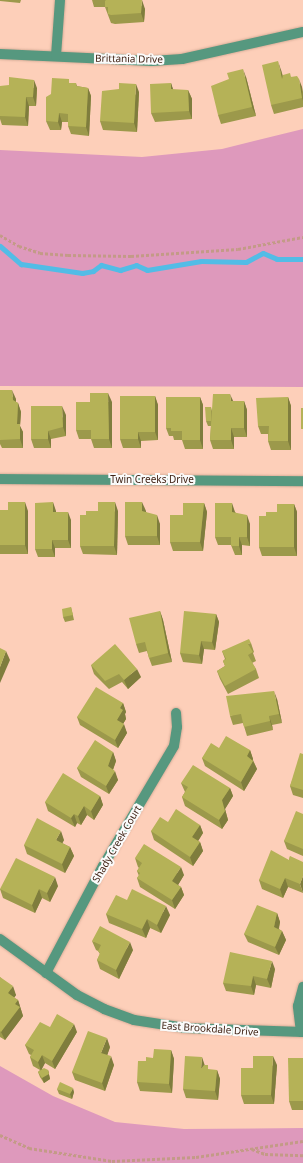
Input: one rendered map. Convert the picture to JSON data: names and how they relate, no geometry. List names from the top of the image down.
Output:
{
  "streets": {
    "street": [
      "Brittania Drive",
      "Twin Creeks Drive",
      "Shady Creek Court",
      "East Brookdale Drive"
    ]
  },
  "crossings": [
    ["Shady Creek Court", "East Brookdale Drive"]
  ]
}
